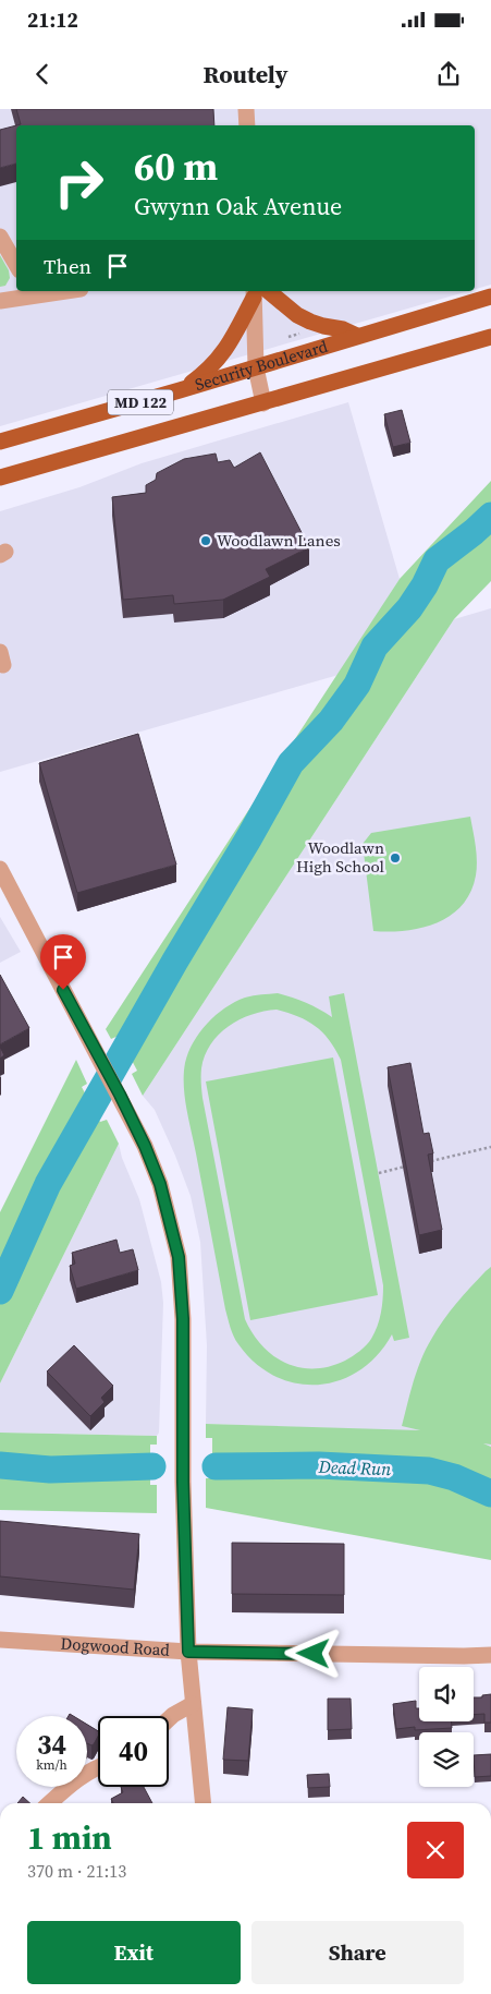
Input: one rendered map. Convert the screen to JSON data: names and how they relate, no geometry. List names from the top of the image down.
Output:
{
  "streets": {
    "main road": ["Security Boulevard", "MD 122"],
    "street": ["Dogwood Road"]
  },
  "water": ["Dead Run"],
  "places": ["Woodlawn Lanes", "Woodlawn High School"],
  "page": {
    "status": "21:12",
    "header": "Routely",
    "turn": ["60 m", "Gwynn Oak Avenue"],
    "then": "Then",
    "speed": "34 km/h",
    "limit": "40",
    "heading": ["1 min", "370 m · 21:13"],
    "buttons": ["Exit", "Share"]
  }
}
